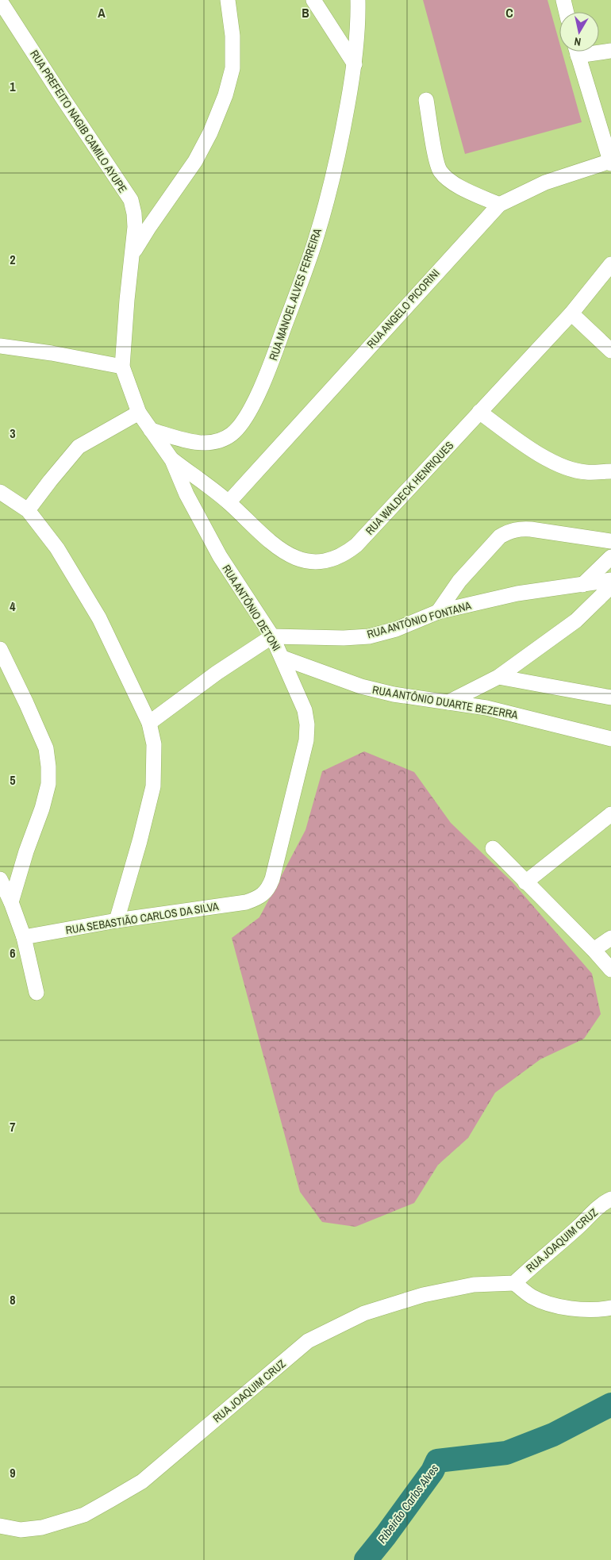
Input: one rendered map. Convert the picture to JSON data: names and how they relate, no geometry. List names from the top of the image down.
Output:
{
  "streets": {
    "street": [
      "RUA PREFEITO NAGIB CAMILO AYUPE",
      "RUA MANOEL ALVES FERREIRA",
      "RUA ANGELO PICORINI",
      "RUA WALDECK HENRIQUES",
      "RUA ANTÔNIO DETONI",
      "RUA ANTÔNIO FONTANA",
      "RUA ANTÔNIO DUARTE BEZERRA",
      "RUA SEBASTIÃO CARLOS DA SILVA",
      "RUA JOAQUIM CRUZ"
    ]
  },
  "crossings": [
    ["RUA PREFEITO NAGIB CAMILO AYUPE", "RUA MANOEL ALVES FERREIRA"],
    ["RUA PREFEITO NAGIB CAMILO AYUPE", "RUA WALDECK HENRIQUES"],
    ["RUA PREFEITO NAGIB CAMILO AYUPE", "RUA ANTÔNIO DETONI"],
    ["RUA ANGELO PICORINI", "RUA WALDECK HENRIQUES"],
    ["RUA WALDECK HENRIQUES", "RUA ANTÔNIO DETONI"],
    ["RUA ANTÔNIO DETONI", "RUA ANTÔNIO FONTANA"],
    ["RUA ANTÔNIO DETONI", "RUA ANTÔNIO DUARTE BEZERRA"],
    ["RUA ANTÔNIO DETONI", "RUA SEBASTIÃO CARLOS DA SILVA"]
  ],
  "water": ["Ribeirão Carlos Alves"],
  "north": "bottom",
  "grid": {
    "columns": ["A", "B", "C"],
    "rows": [
      "1",
      "2",
      "3",
      "4",
      "5",
      "6",
      "7",
      "8",
      "9"
    ]
  }
}
